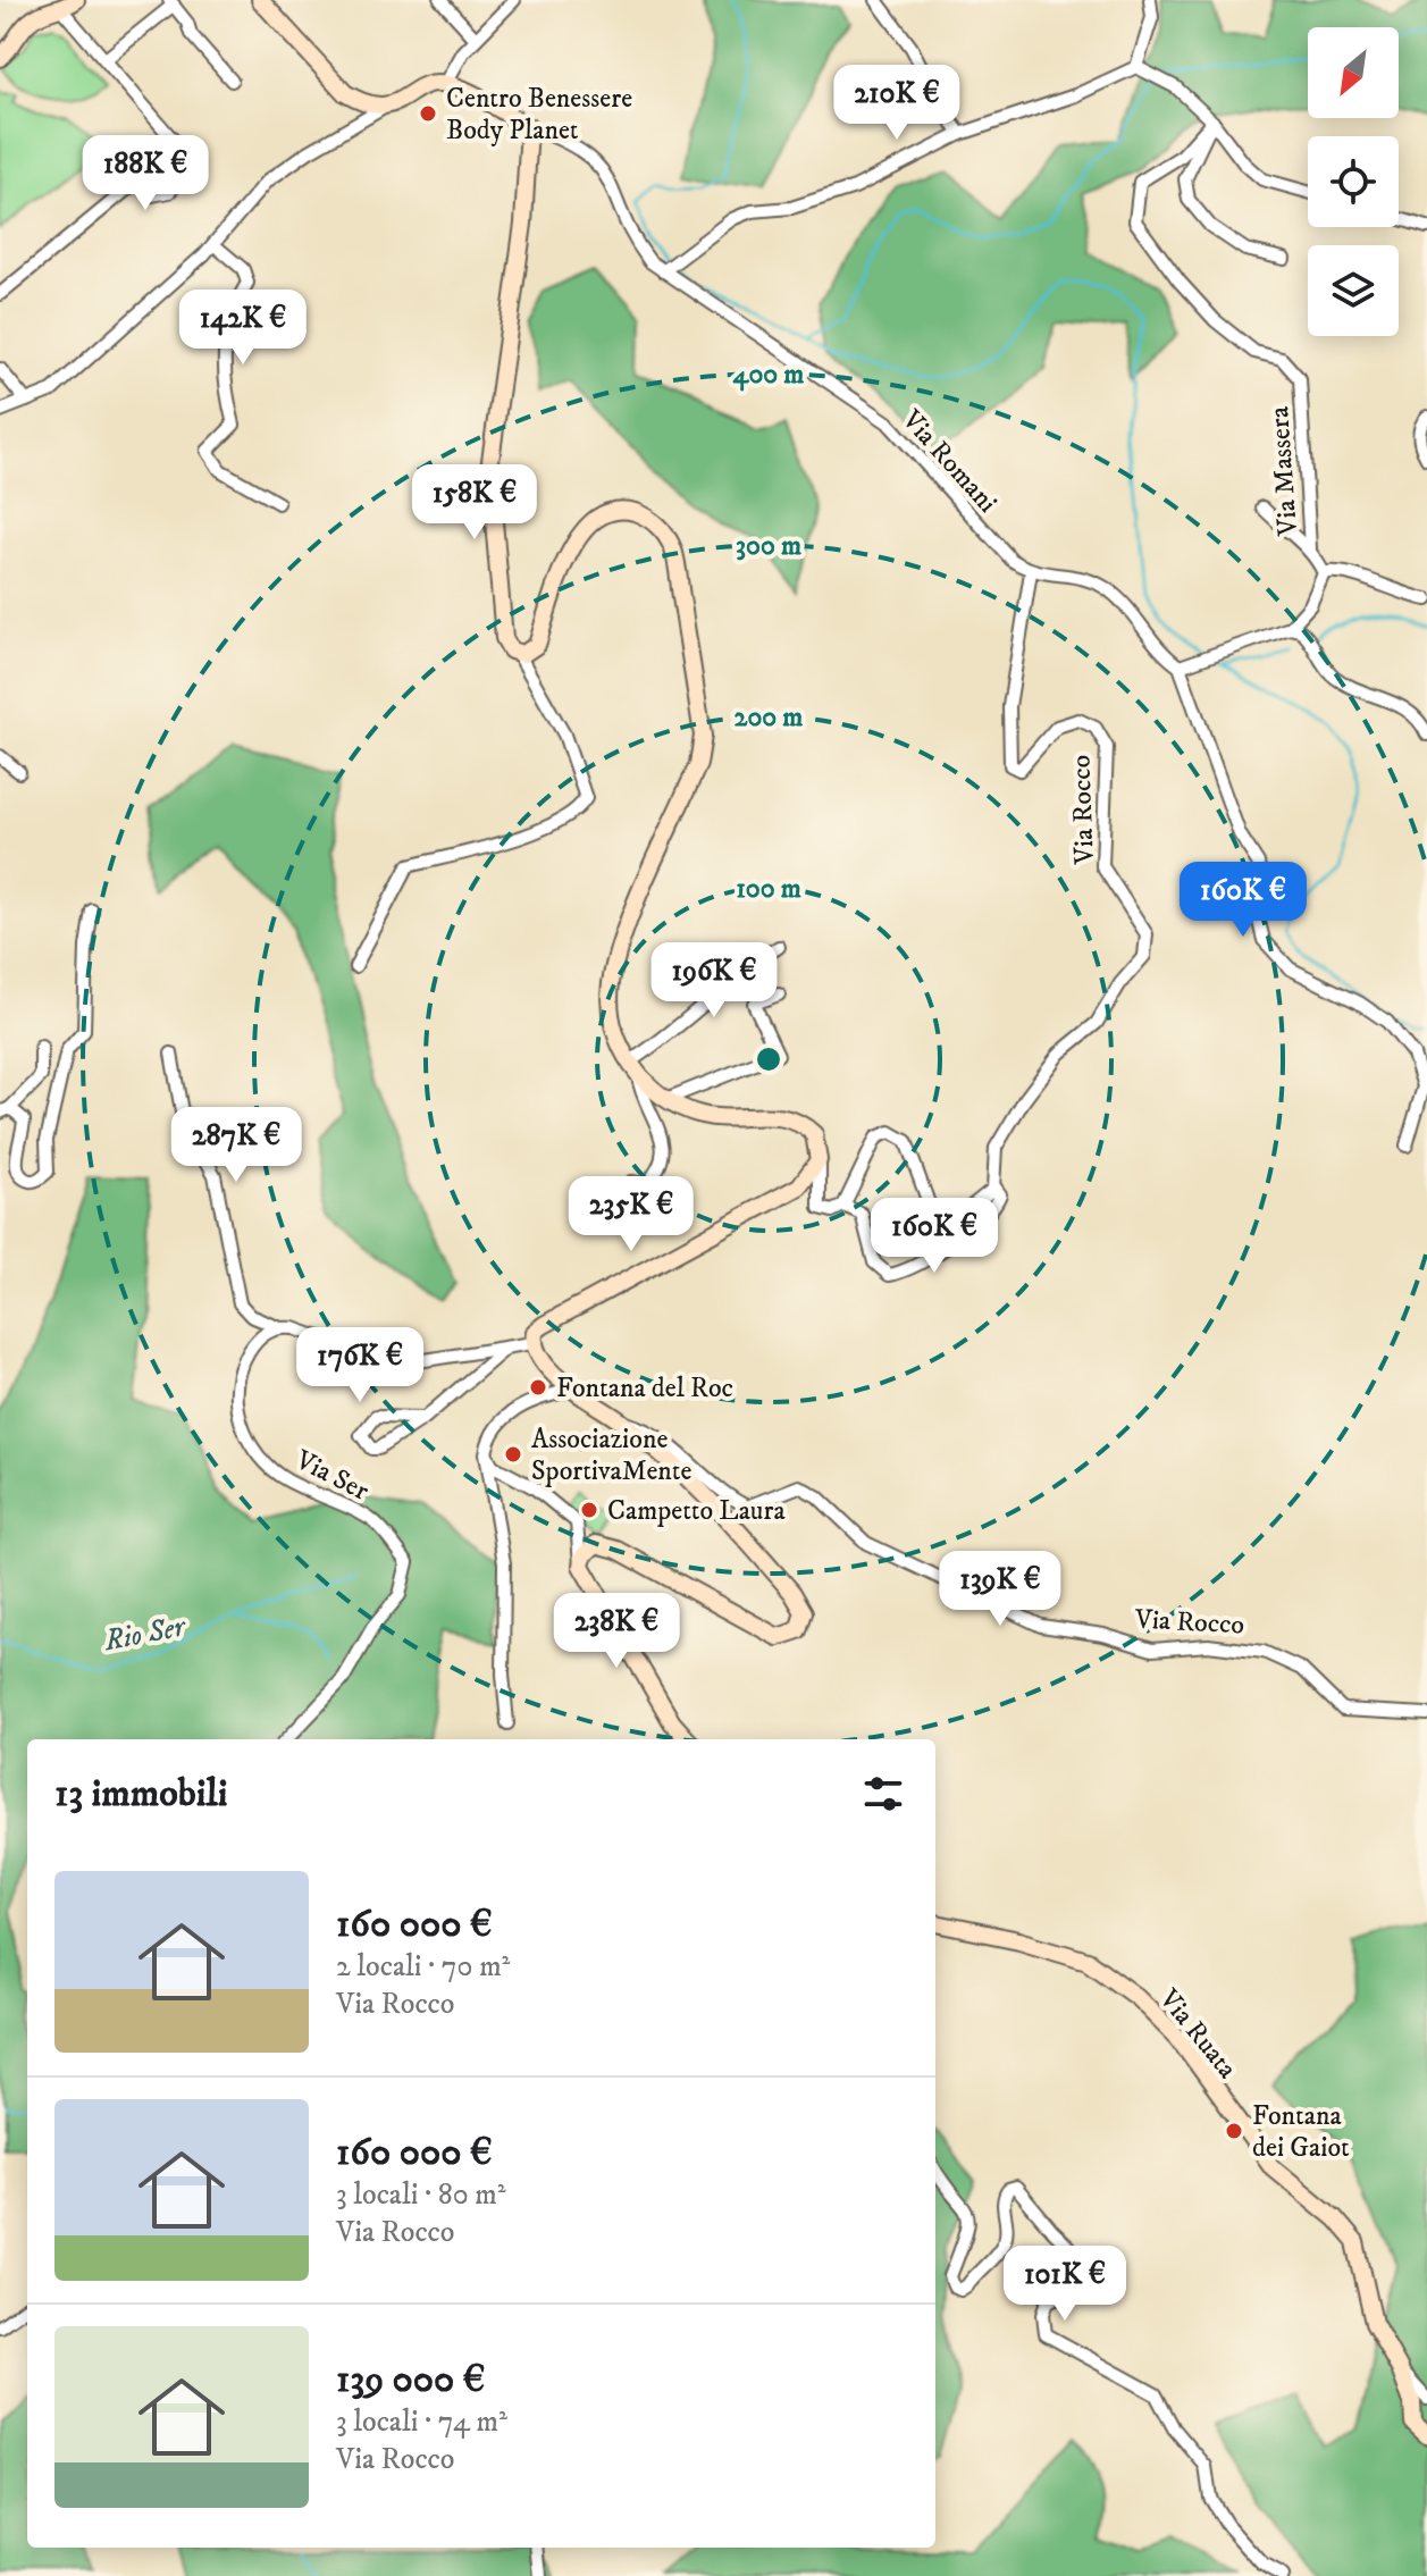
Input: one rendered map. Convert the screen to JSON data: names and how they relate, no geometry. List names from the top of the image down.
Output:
{
  "streets": {
    "street": [
      "Via Romani",
      "Via Massera",
      "Via Rocco",
      "Via Ser",
      "Via Ruata"
    ]
  },
  "crossings": [
    ["Via Romani", "Via Rocco"],
    ["Via Rocco", "Via Ser"]
  ],
  "water": ["Rio Ser"],
  "places": [
    "Centro Benessere Body Planet",
    "Fontana del Roc",
    "Associazione SportivaMente",
    "Campetto Laura",
    "Fontana dei Gaiot"
  ],
  "north": "bottom left",
  "page": {
    "price": [
      "210K €",
      "188K €",
      "142K €",
      "158K €",
      "160K €",
      "196K €",
      "287K €",
      "235K €",
      "160K €",
      "176K €",
      "139K €",
      "238K €",
      "101K €"
    ],
    "heading": "13 immobili",
    "list": [
      {
        "name": "160 000 €",
        "note": "2 locali · 70 m² · Via Rocco"
      },
      {
        "name": "160 000 €",
        "note": "3 locali · 80 m² · Via Rocco"
      },
      {
        "name": "139 000 €",
        "note": "3 locali · 74 m² · Via Rocco"
      }
    ]
  },
  "rings": [
    "400 m",
    "300 m",
    "200 m",
    "100 m"
  ]
}
